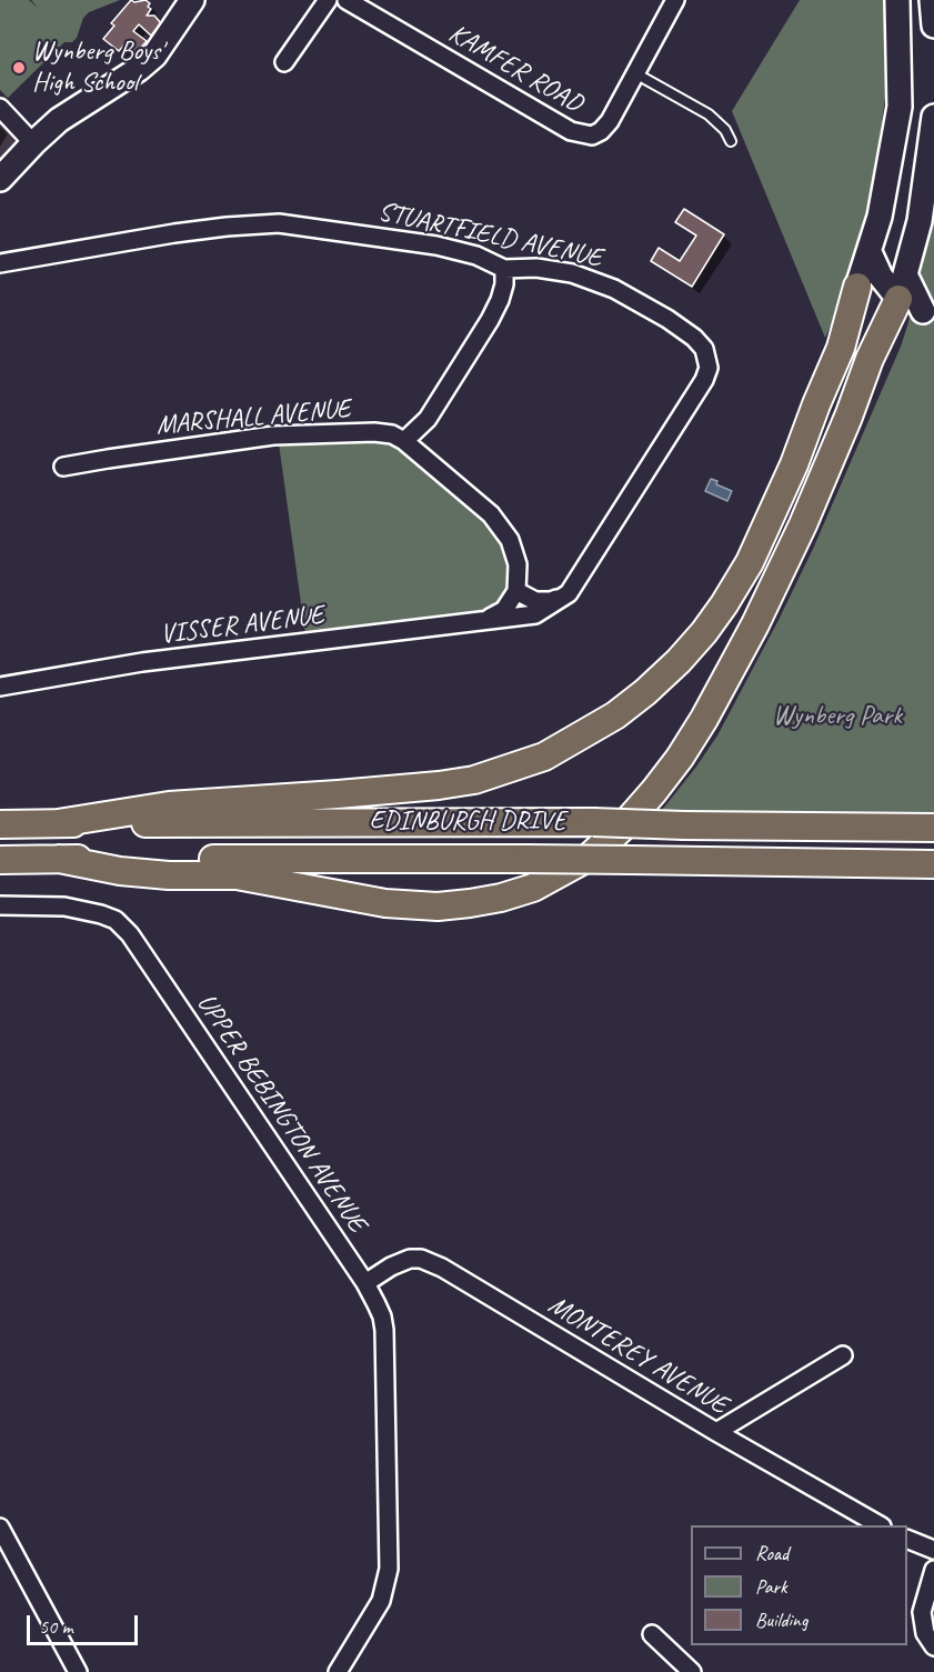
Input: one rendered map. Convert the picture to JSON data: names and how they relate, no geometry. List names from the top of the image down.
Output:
{
  "streets": {
    "highway": ["EDINBURGH DRIVE"],
    "street": [
      "KAMFER ROAD",
      "STUARTFIELD AVENUE",
      "MARSHALL AVENUE",
      "VISSER AVENUE",
      "UPPER BEBINGTON AVENUE",
      "MONTEREY AVENUE"
    ]
  },
  "crossings": [
    ["STUARTFIELD AVENUE", "VISSER AVENUE"],
    ["UPPER BEBINGTON AVENUE", "MONTEREY AVENUE"]
  ],
  "parks": ["Wynberg Park"],
  "places": ["Wynberg Boys' High School"],
  "legend": ["Road", "Park", "Building"],
  "scale_bar": "50 m"
}
